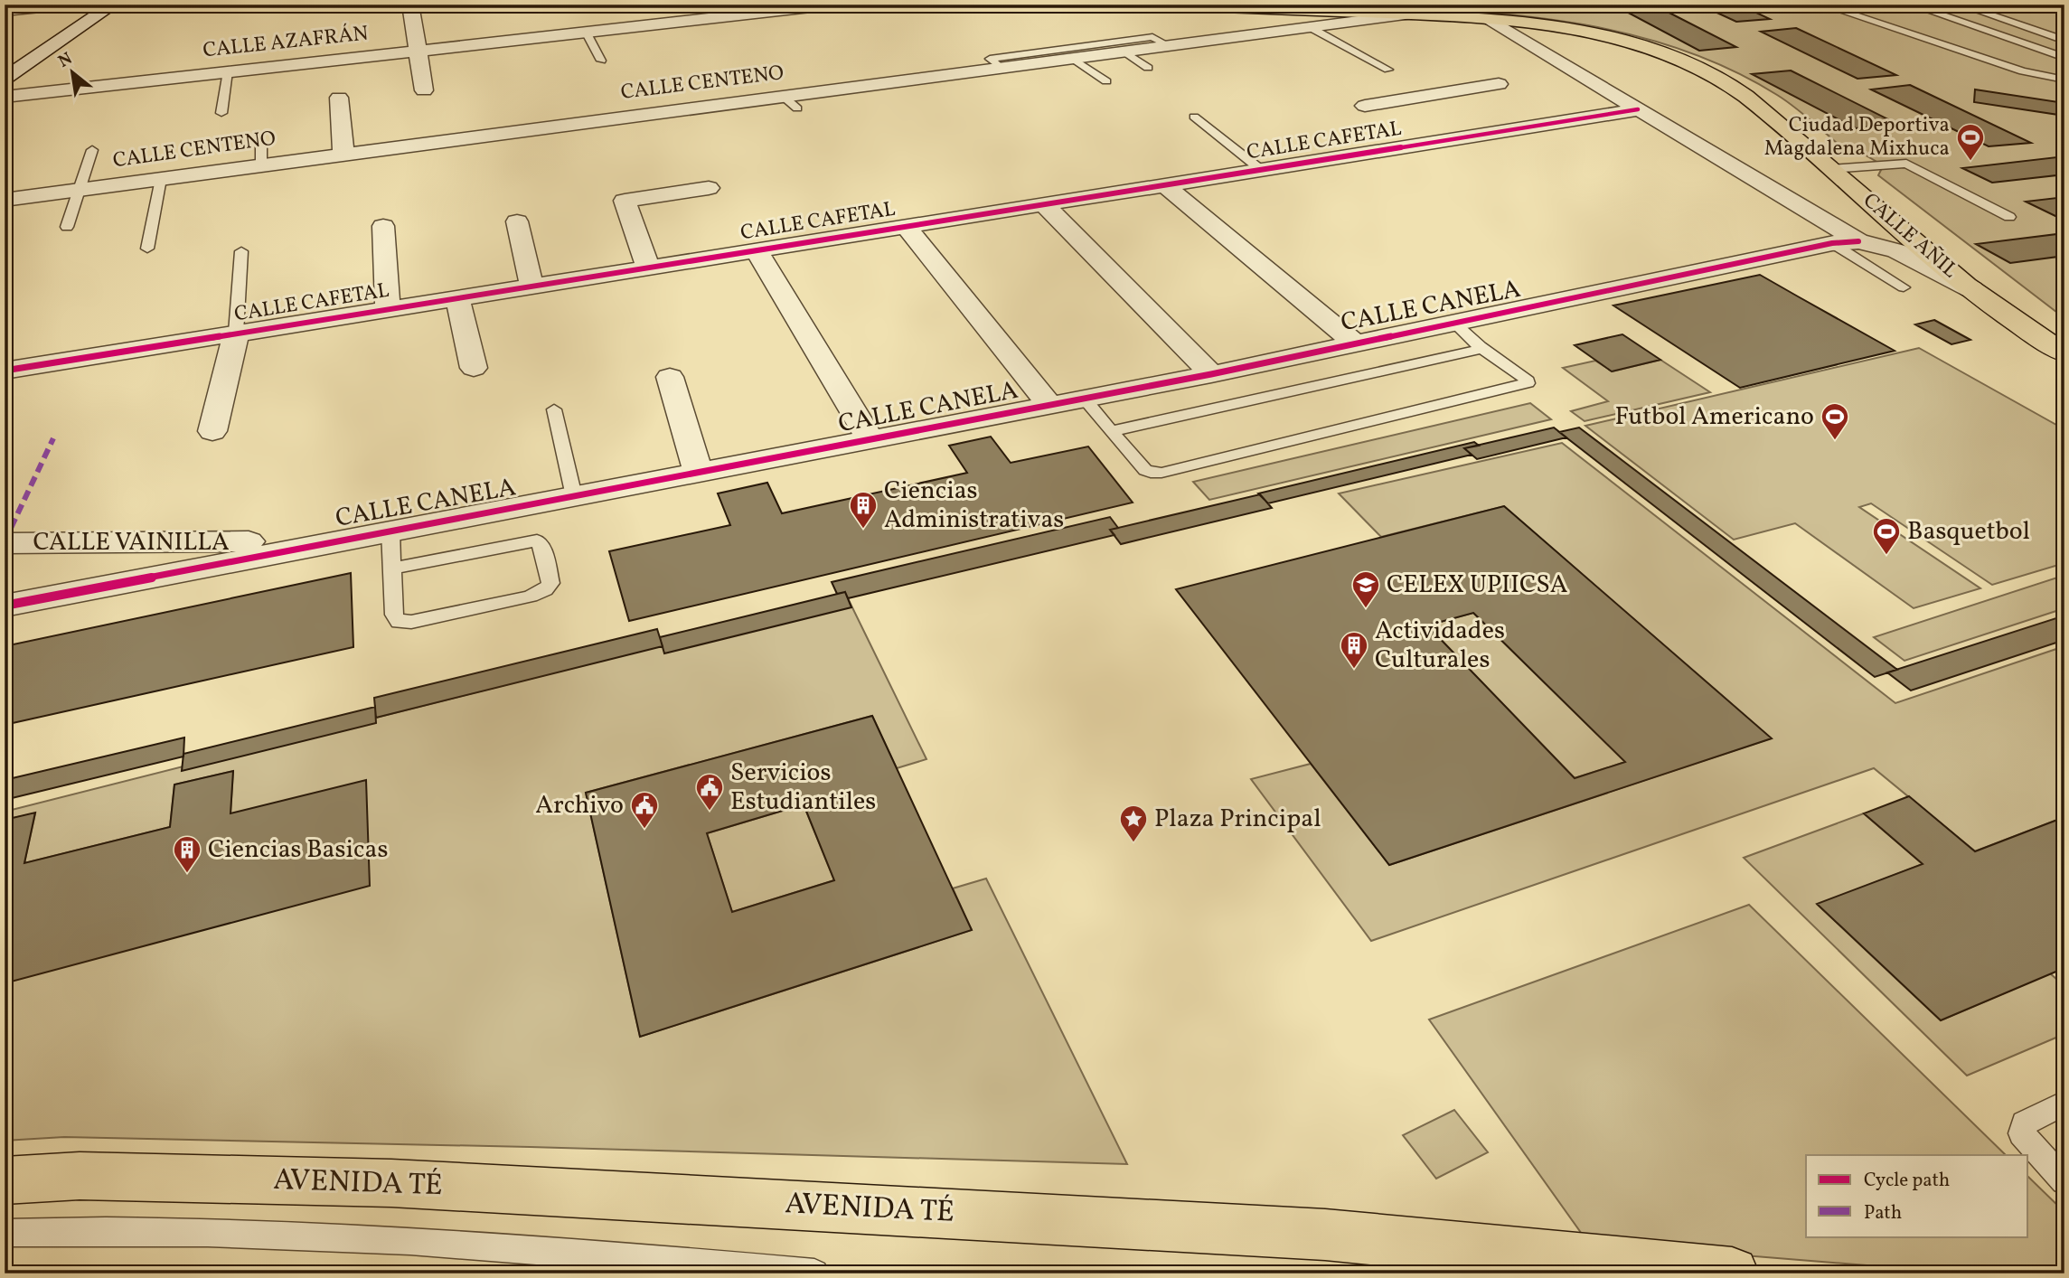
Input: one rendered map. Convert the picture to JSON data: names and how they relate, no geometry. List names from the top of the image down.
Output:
{
  "streets": {
    "main road": ["CALLE AÑIL", "AVENIDA TÉ"],
    "street": [
      "CALLE AZAFRÁN",
      "CALLE CENTENO",
      "CALLE CAFETAL",
      "CALLE CANELA",
      "CALLE VAINILLA"
    ]
  },
  "crossings": [
    ["CALLE CENTENO", "CALLE AÑIL"],
    ["CALLE CAFETAL", "CALLE AÑIL"],
    ["CALLE AÑIL", "CALLE CANELA"],
    ["CALLE CANELA", "CALLE VAINILLA"]
  ],
  "places": {
    "sports": ["Ciudad Deportiva Magdalena Mixhuca", "Futbol Americano", "Basquetbol"],
    "building": ["Ciencias Administrativas", "Actividades Culturales", "Ciencias Basicas"],
    "school or university": ["CELEX UPIICSA"],
    "public building": ["Servicios Estudiantiles", "Archivo"],
    "place": ["Plaza Principal"]
  },
  "legend": ["Cycle path", "Path"],
  "north": "top left"
}
